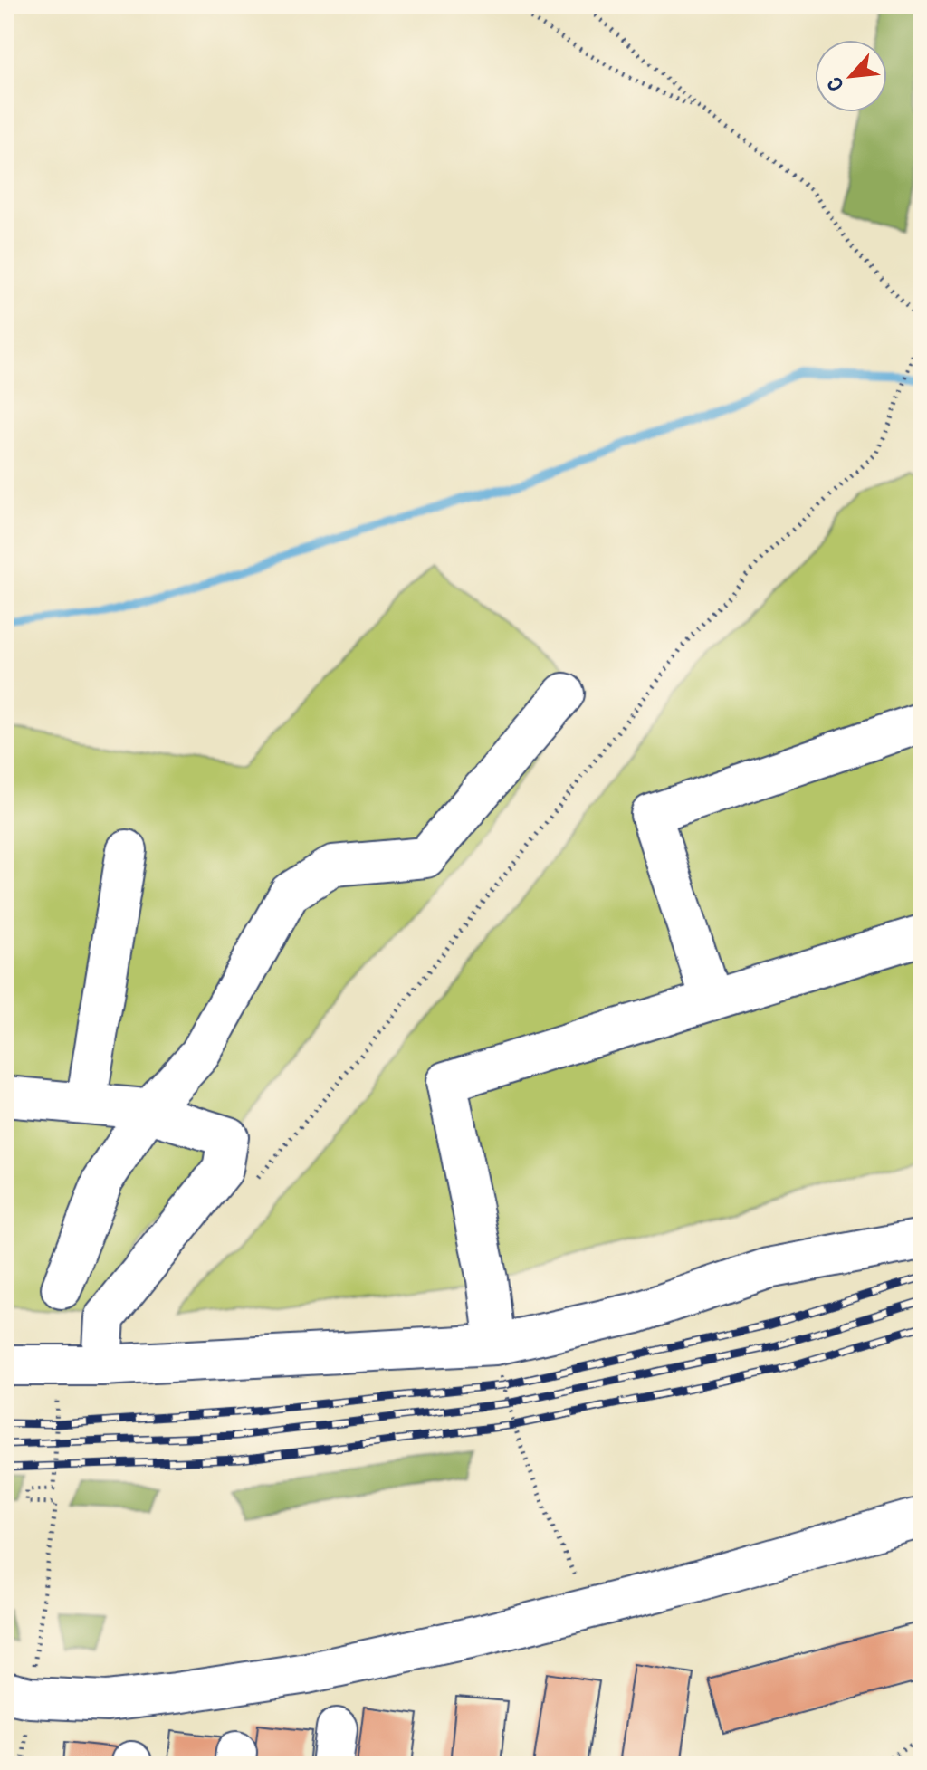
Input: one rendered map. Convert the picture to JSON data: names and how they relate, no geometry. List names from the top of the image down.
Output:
{
  "north": "bottom left"
}
